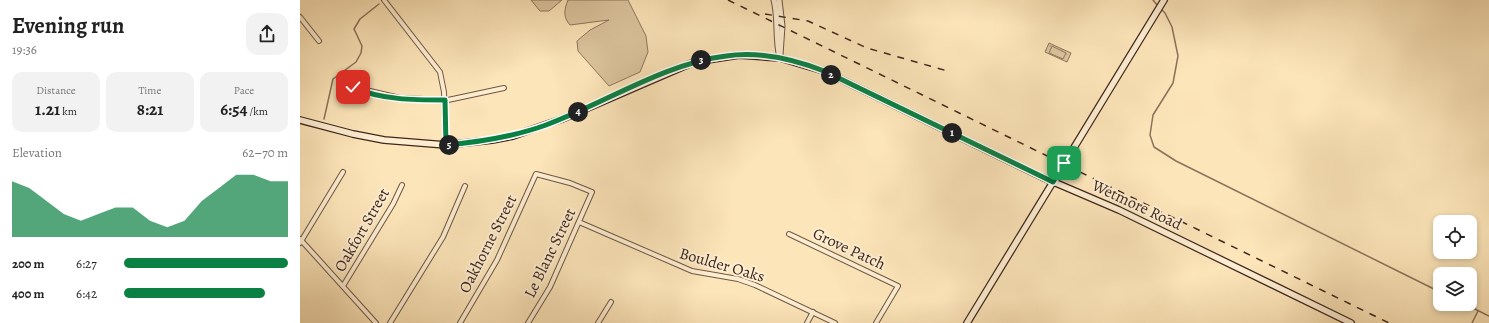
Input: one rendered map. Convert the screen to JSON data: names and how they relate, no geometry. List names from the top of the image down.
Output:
{
  "streets": {
    "main road": ["Wetmore Road"],
    "street": [
      "Oakfort Street",
      "Oakhorne Street",
      "Grove Patch",
      "Le Blanc Street",
      "Boulder Oaks"
    ]
  },
  "crossings": [
    ["Oakhorne Street", "Le Blanc Street"],
    ["Le Blanc Street", "Boulder Oaks"]
  ],
  "page": {
    "heading": ["Evening run", "19:36"],
    "pins": [
      "3",
      "2",
      "4",
      "1",
      "5"
    ],
    "stats": [
      ["Distance", "1.21 km"],
      ["Time", "8:21"],
      ["Pace", "6:54 /km"]
    ],
    "chart": ["Elevation", "62–70 m"],
    "list": [
      {
        "name": "200 m",
        "note": "6:27"
      },
      {
        "name": "400 m",
        "note": "6:42"
      }
    ]
  }
}
